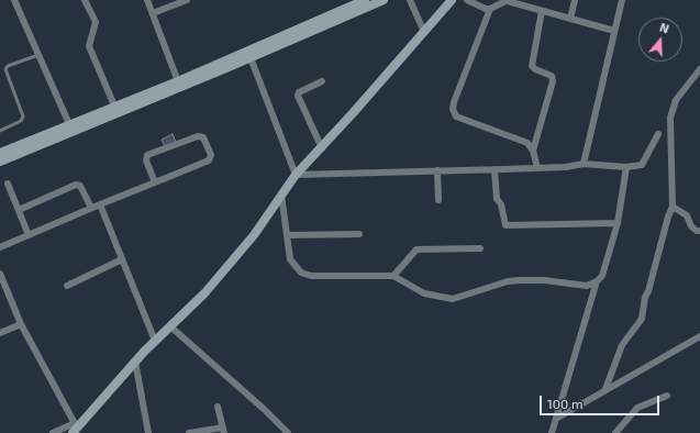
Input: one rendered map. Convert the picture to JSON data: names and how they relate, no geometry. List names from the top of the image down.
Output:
{
  "scale_bar": "100 m",
  "north": "top"
}
